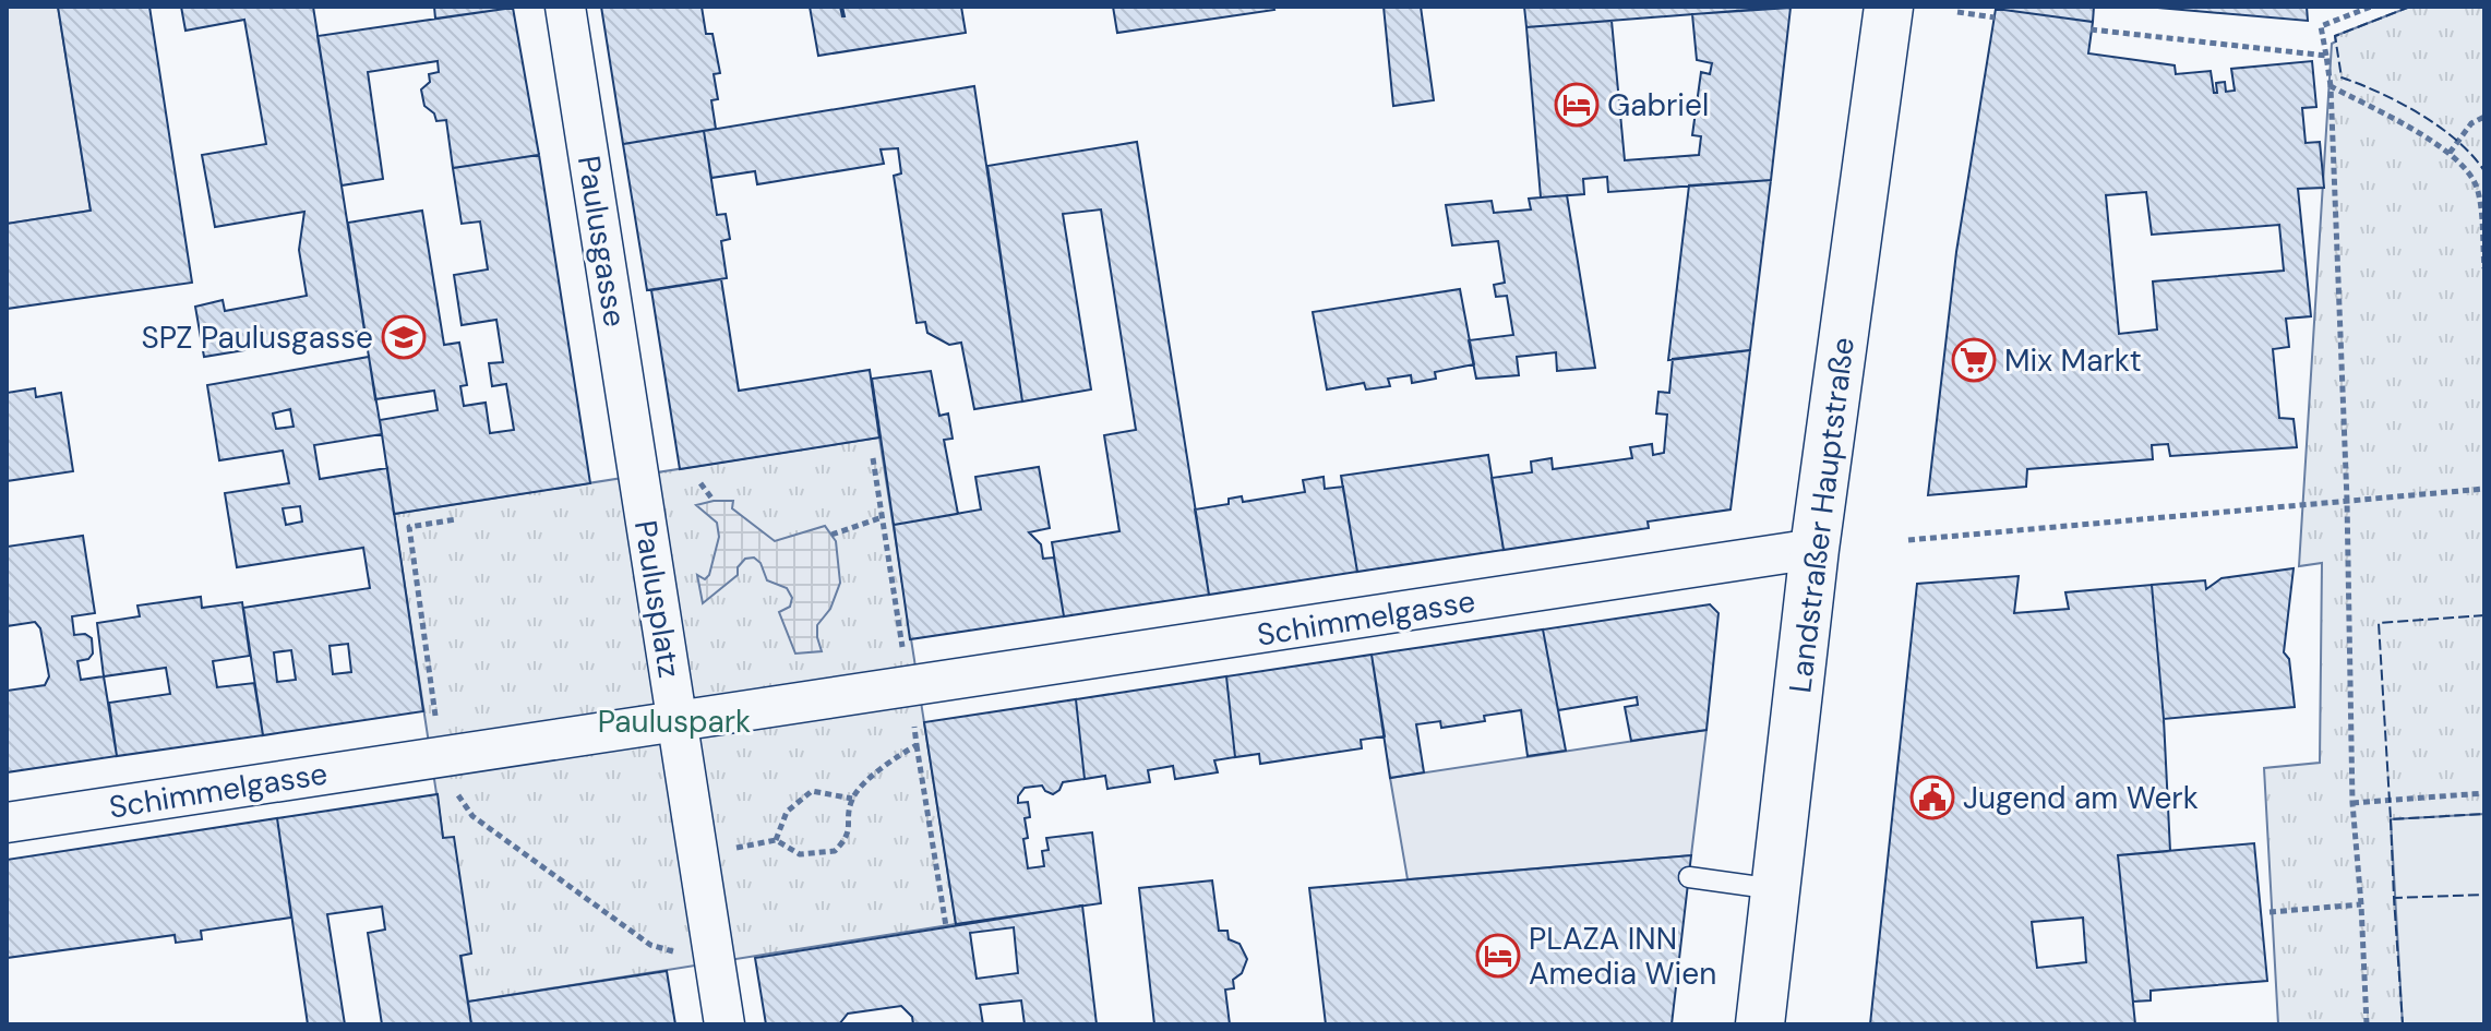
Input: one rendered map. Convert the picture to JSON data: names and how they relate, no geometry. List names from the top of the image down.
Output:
{
  "streets": {
    "main road": ["Landstraßer Hauptstraße"],
    "street": ["Paulusgasse", "Paulusplatz", "Schimmelgasse"]
  },
  "crossings": [
    ["Paulusgasse", "Paulusplatz"],
    ["Landstraßer Hauptstraße", "Schimmelgasse"],
    ["Paulusplatz", "Schimmelgasse"]
  ],
  "parks": ["Pauluspark"],
  "places": {
    "hotel": ["Gabriel", "PLAZA INN Amedia Wien"],
    "school or university": ["SPZ Paulusgasse"],
    "supermarket": ["Mix Markt"],
    "public building": ["Jugend am Werk"]
  }
}
